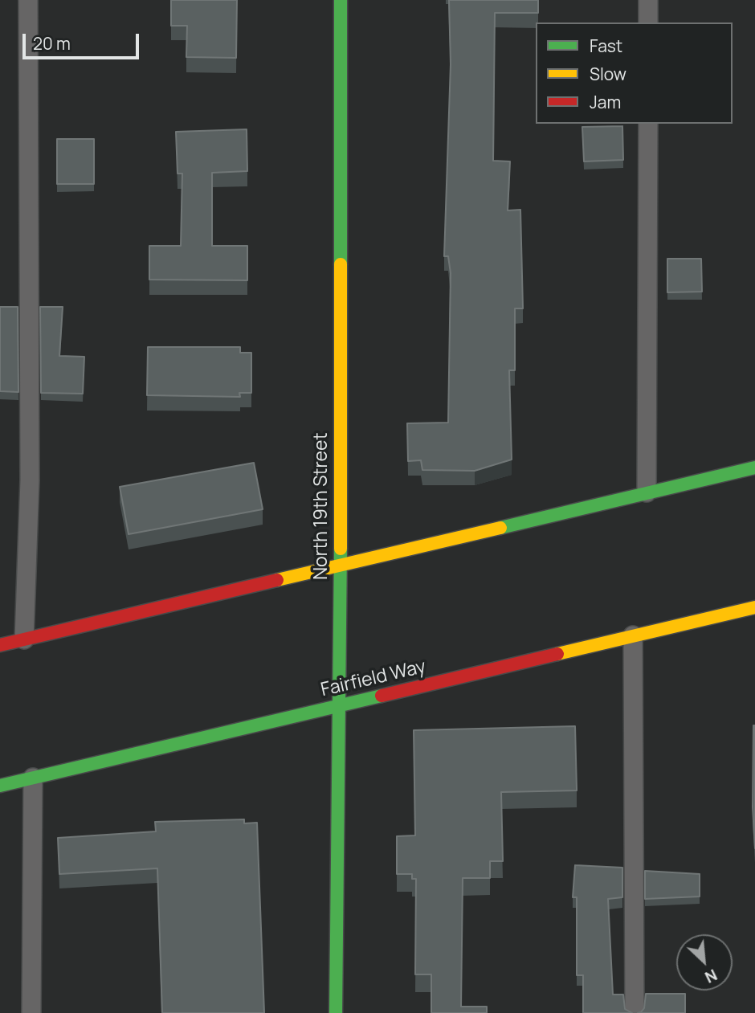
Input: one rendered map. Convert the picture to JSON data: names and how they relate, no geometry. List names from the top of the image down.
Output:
{
  "streets": {
    "main road": ["North 19th Street", "Fairfield Way"]
  },
  "crossings": [
    ["North 19th Street", "Fairfield Way"]
  ],
  "legend": ["Fast", "Slow", "Jam"],
  "scale_bar": "20 m",
  "north": "bottom right"
}
